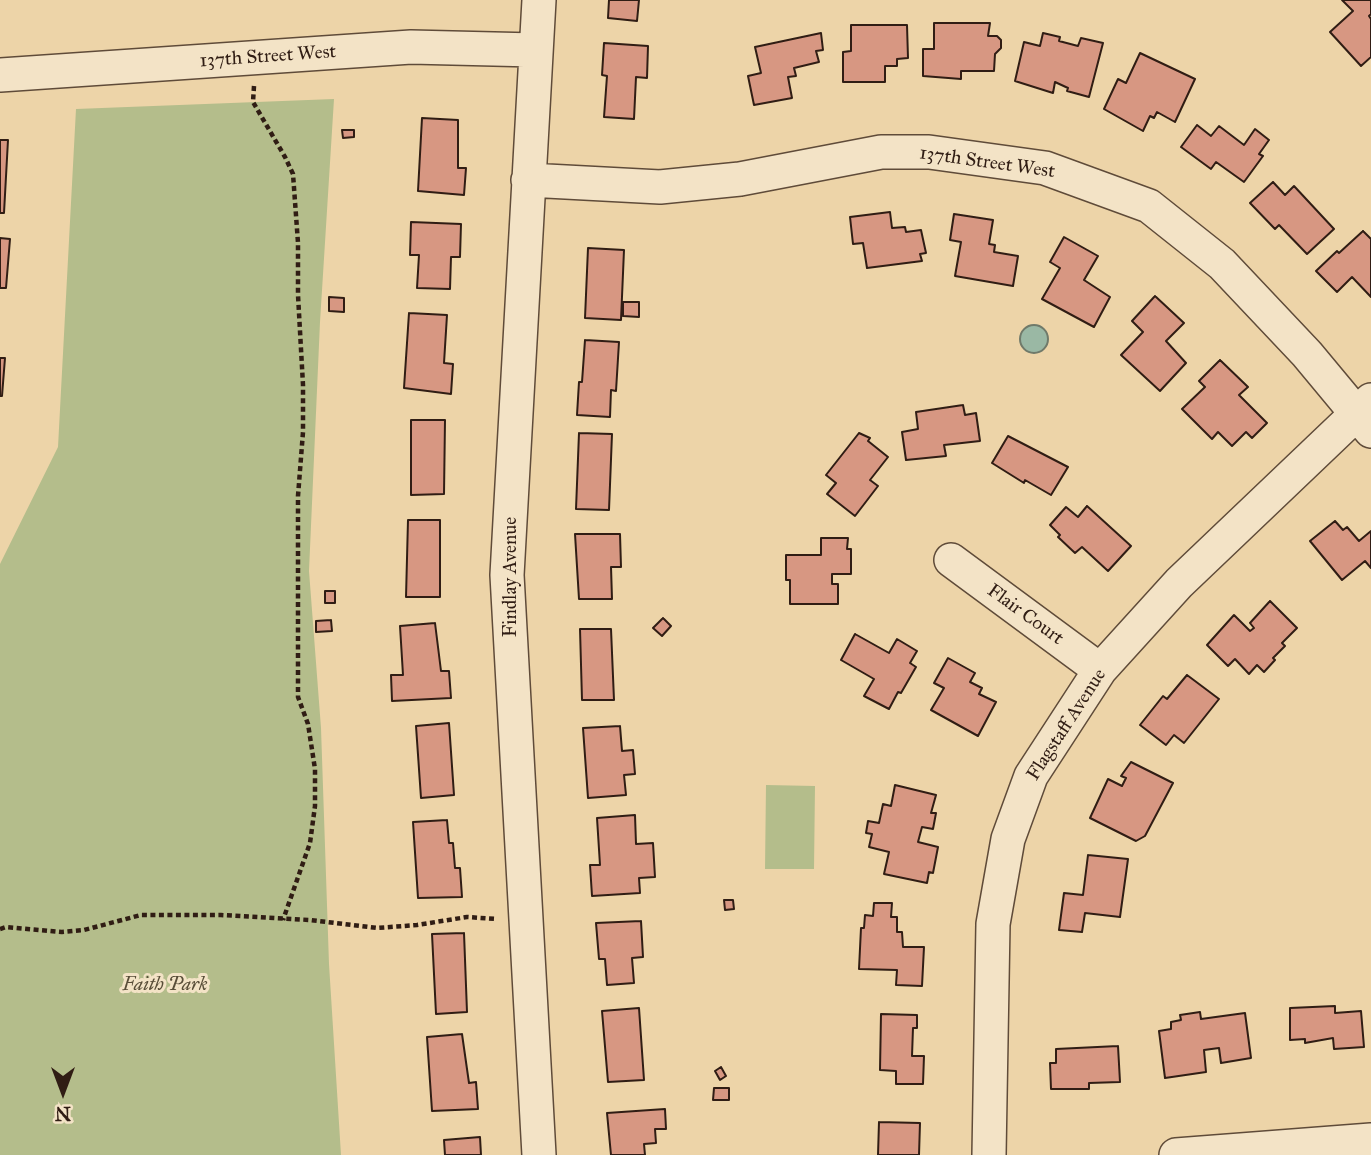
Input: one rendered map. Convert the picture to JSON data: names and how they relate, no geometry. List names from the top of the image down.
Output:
{
  "streets": {
    "street": [
      "137th Street West",
      "Findlay Avenue",
      "Flair Court",
      "Flagstaff Avenue"
    ]
  },
  "crossings": [
    ["137th Street West", "Findlay Avenue"],
    ["137th Street West", "Flagstaff Avenue"],
    ["Flair Court", "Flagstaff Avenue"]
  ],
  "parks": ["Faith Park"],
  "north": "bottom"
}
